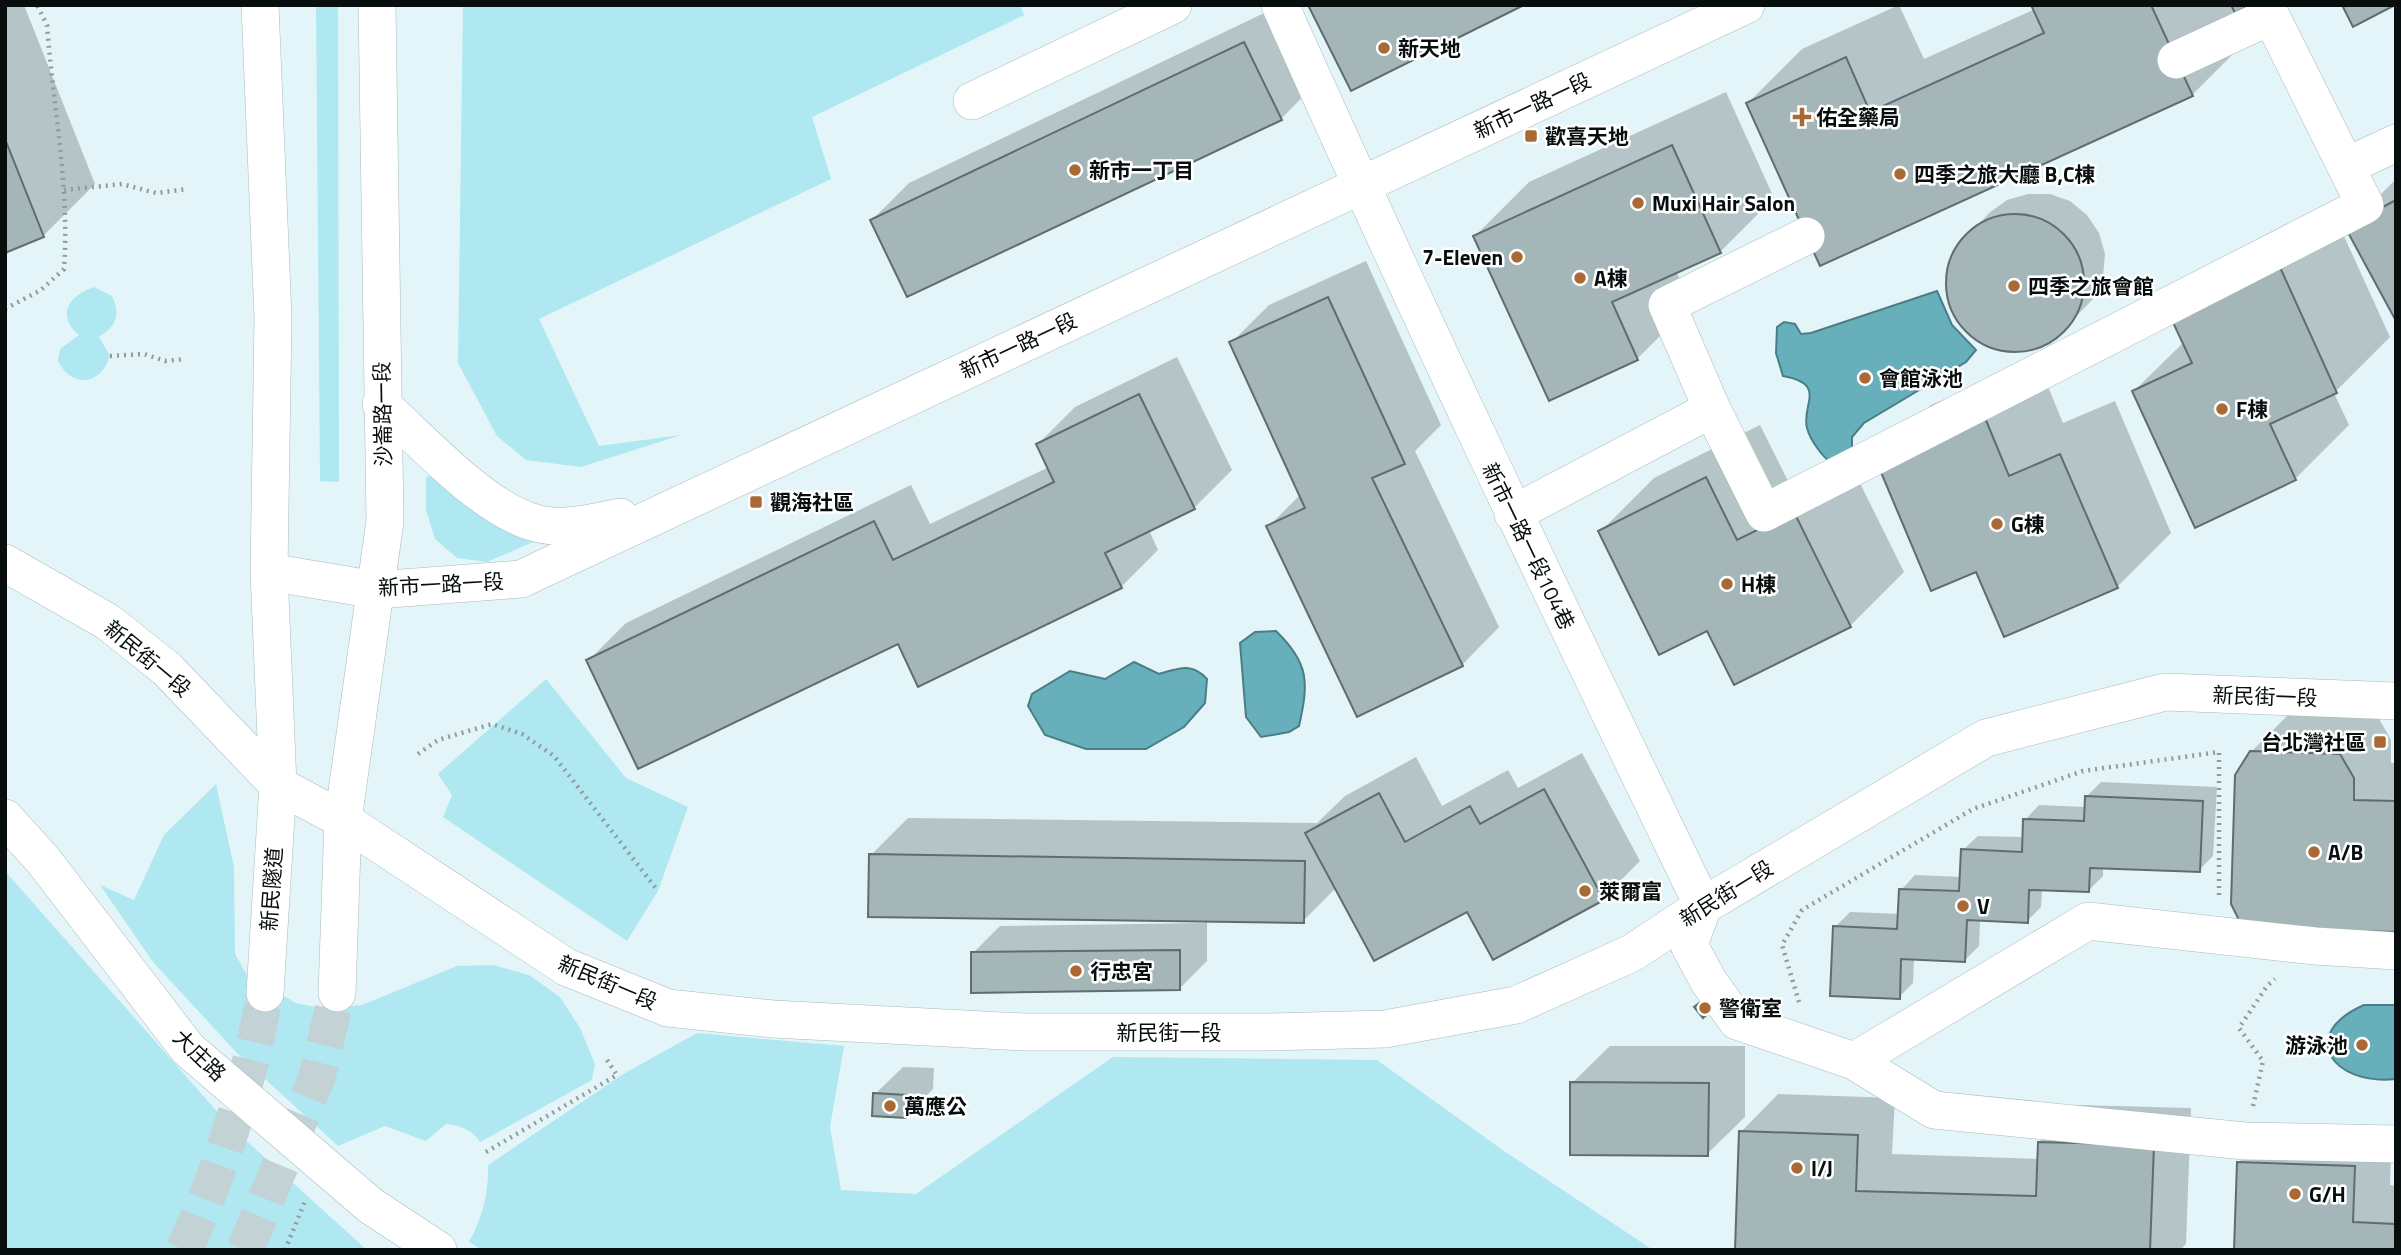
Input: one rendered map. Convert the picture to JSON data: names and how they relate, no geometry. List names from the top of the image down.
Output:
{
  "streets": {
    "street": [
      "新市一路一段",
      "沙崙路一段",
      "新市一路一段104巷",
      "新民街一段",
      "新民隧道",
      "大庄路"
    ]
  },
  "crossings": [
    ["新市一路一段", "沙崙路一段"],
    ["新市一路一段", "新市一路一段104巷"],
    ["沙崙路一段", "新民街一段"],
    ["新市一路一段104巷", "新民街一段"],
    ["新民街一段", "新民隧道"]
  ],
  "places": {
    "other": [
      "新天地",
      "新市一丁目",
      "四季之旅大廳 B,C棟",
      "Muxi Hair Salon",
      "7-Eleven",
      "A棟",
      "四季之旅會館",
      "會館泳池",
      "F棟",
      "G棟",
      "H棟",
      "A/B",
      "萊爾富",
      "V",
      "行忠宮",
      "警衛室",
      "游泳池",
      "萬應公",
      "I/J",
      "G/H"
    ],
    "health": ["佑全藥局"],
    "transit": ["歡喜天地", "觀海社區", "台北灣社區"]
  }
}
